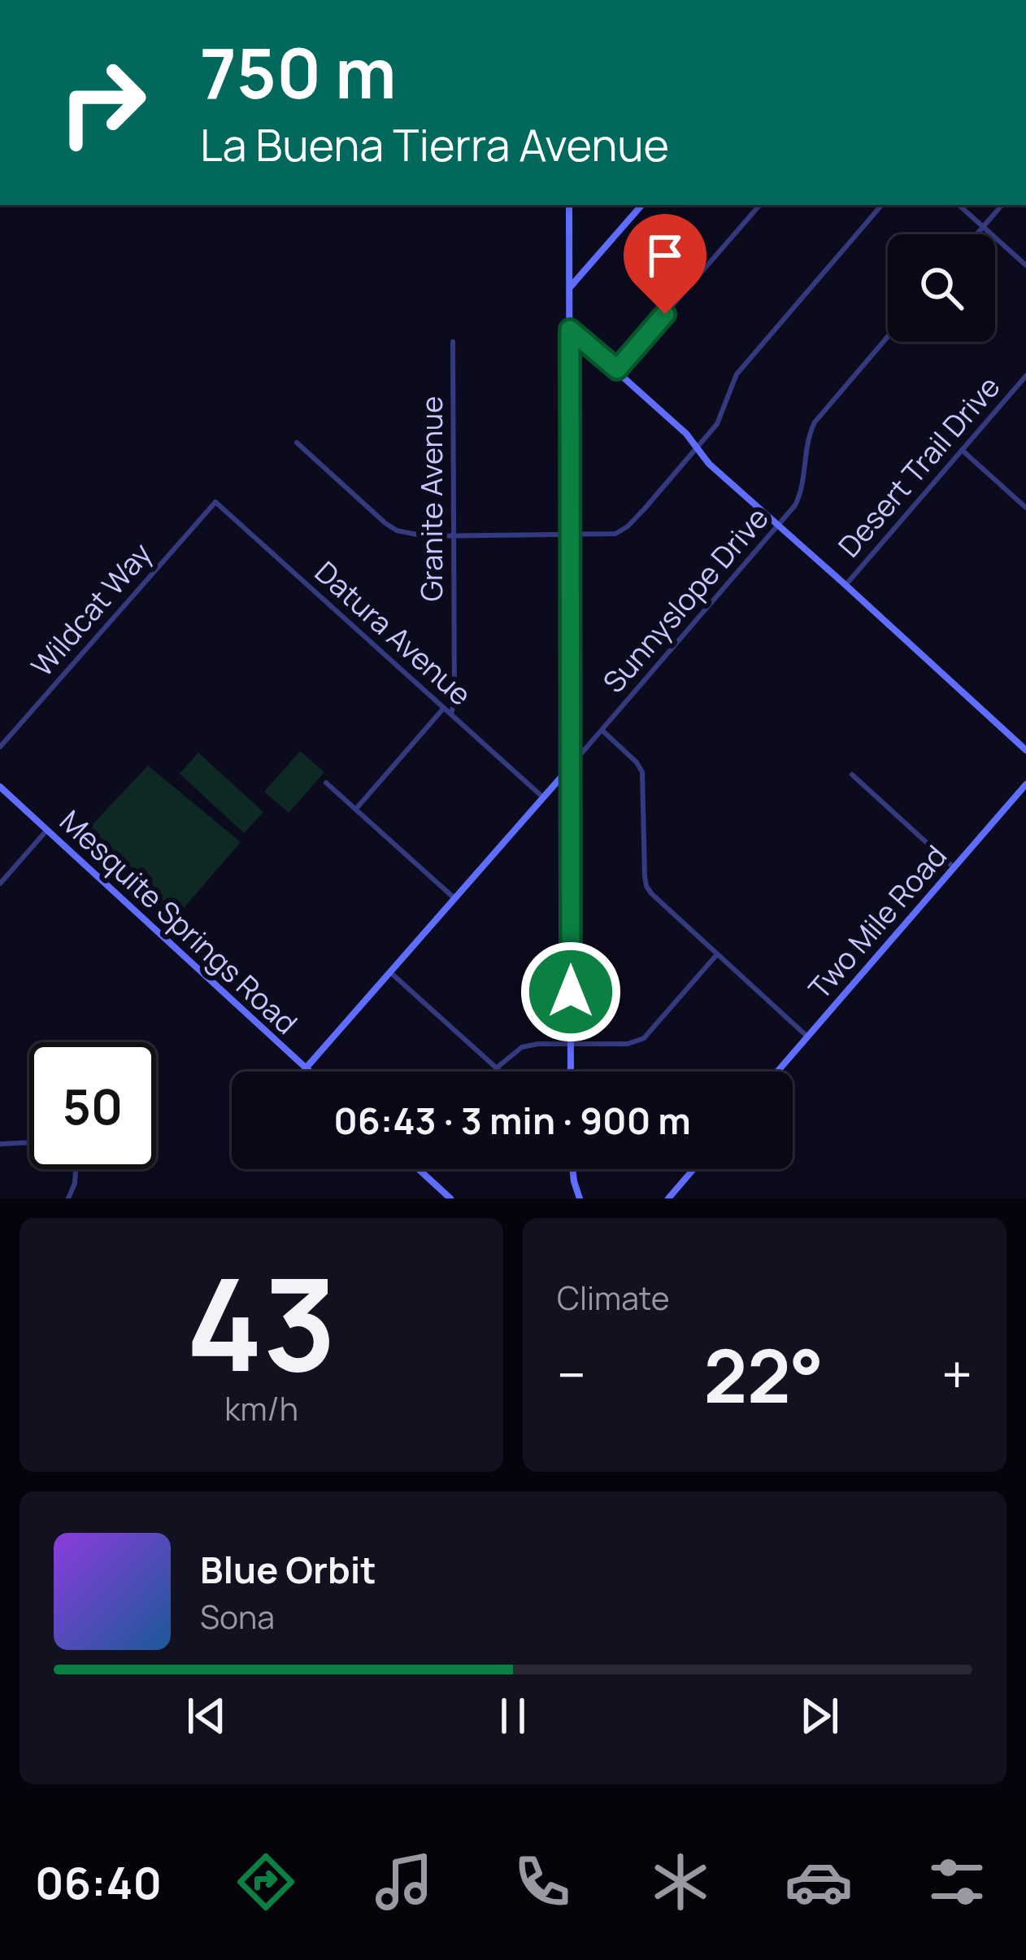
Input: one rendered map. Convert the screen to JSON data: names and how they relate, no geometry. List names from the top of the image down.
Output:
{
  "streets": {
    "street": [
      "Desert Trail Drive",
      "Granite Avenue",
      "Sunnyslope Drive",
      "Wildcat Way",
      "Datura Avenue",
      "Mesquite Springs Road",
      "Two Mile Road"
    ]
  },
  "crossings": [
    ["Granite Avenue", "Datura Avenue"],
    ["Sunnyslope Drive", "Datura Avenue"],
    ["Sunnyslope Drive", "Mesquite Springs Road"],
    ["Wildcat Way", "Datura Avenue"]
  ],
  "page": {
    "turn": ["750 m", "La Buena Tierra Avenue"],
    "limit": "50",
    "trip": "06:43 · 3 min · 900 m",
    "tile": [
      ["43", "km/h"],
      "Climate"
    ],
    "heat": ["−", "22°", "+"],
    "song": ["Blue Orbit", "Sona"],
    "tabs": "06:40"
  }
}
